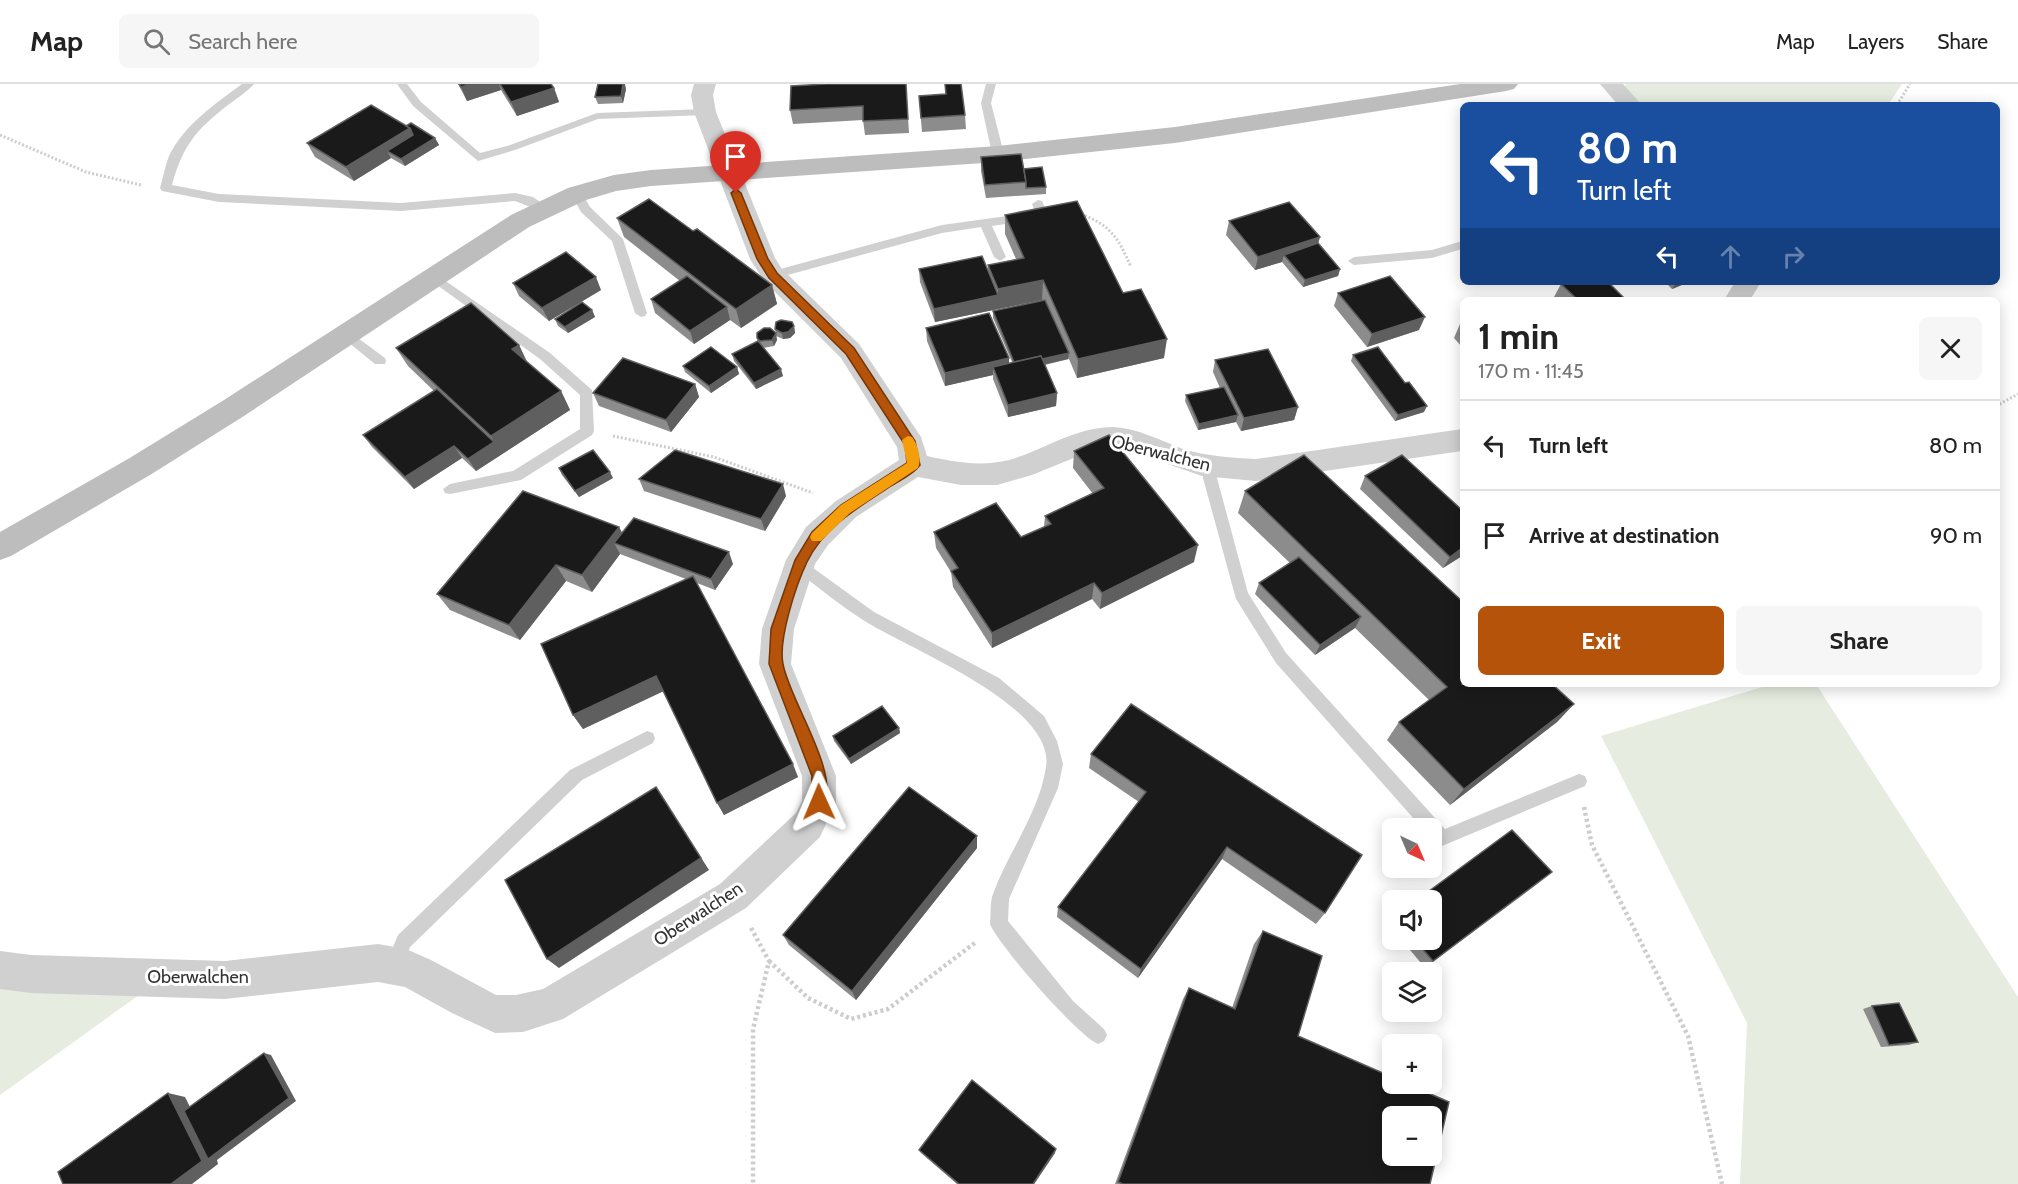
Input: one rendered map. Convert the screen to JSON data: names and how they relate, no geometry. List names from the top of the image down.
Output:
{
  "streets": {
    "street": ["Oberwalchen"]
  },
  "north": "bottom right",
  "page": {
    "header": "Map",
    "search": "Search here",
    "nav": ["Map", "Layers", "Share"],
    "turn": ["80 m", "Turn left"],
    "heading": ["1 min", "170 m · 11:45"],
    "list": [
      {
        "name": "Turn left",
        "value": "80 m"
      },
      {
        "name": "Arrive at destination",
        "value": "90 m"
      }
    ],
    "buttons": ["Exit", "Share"],
    "map_buttons": ["+", "−"]
  }
}
